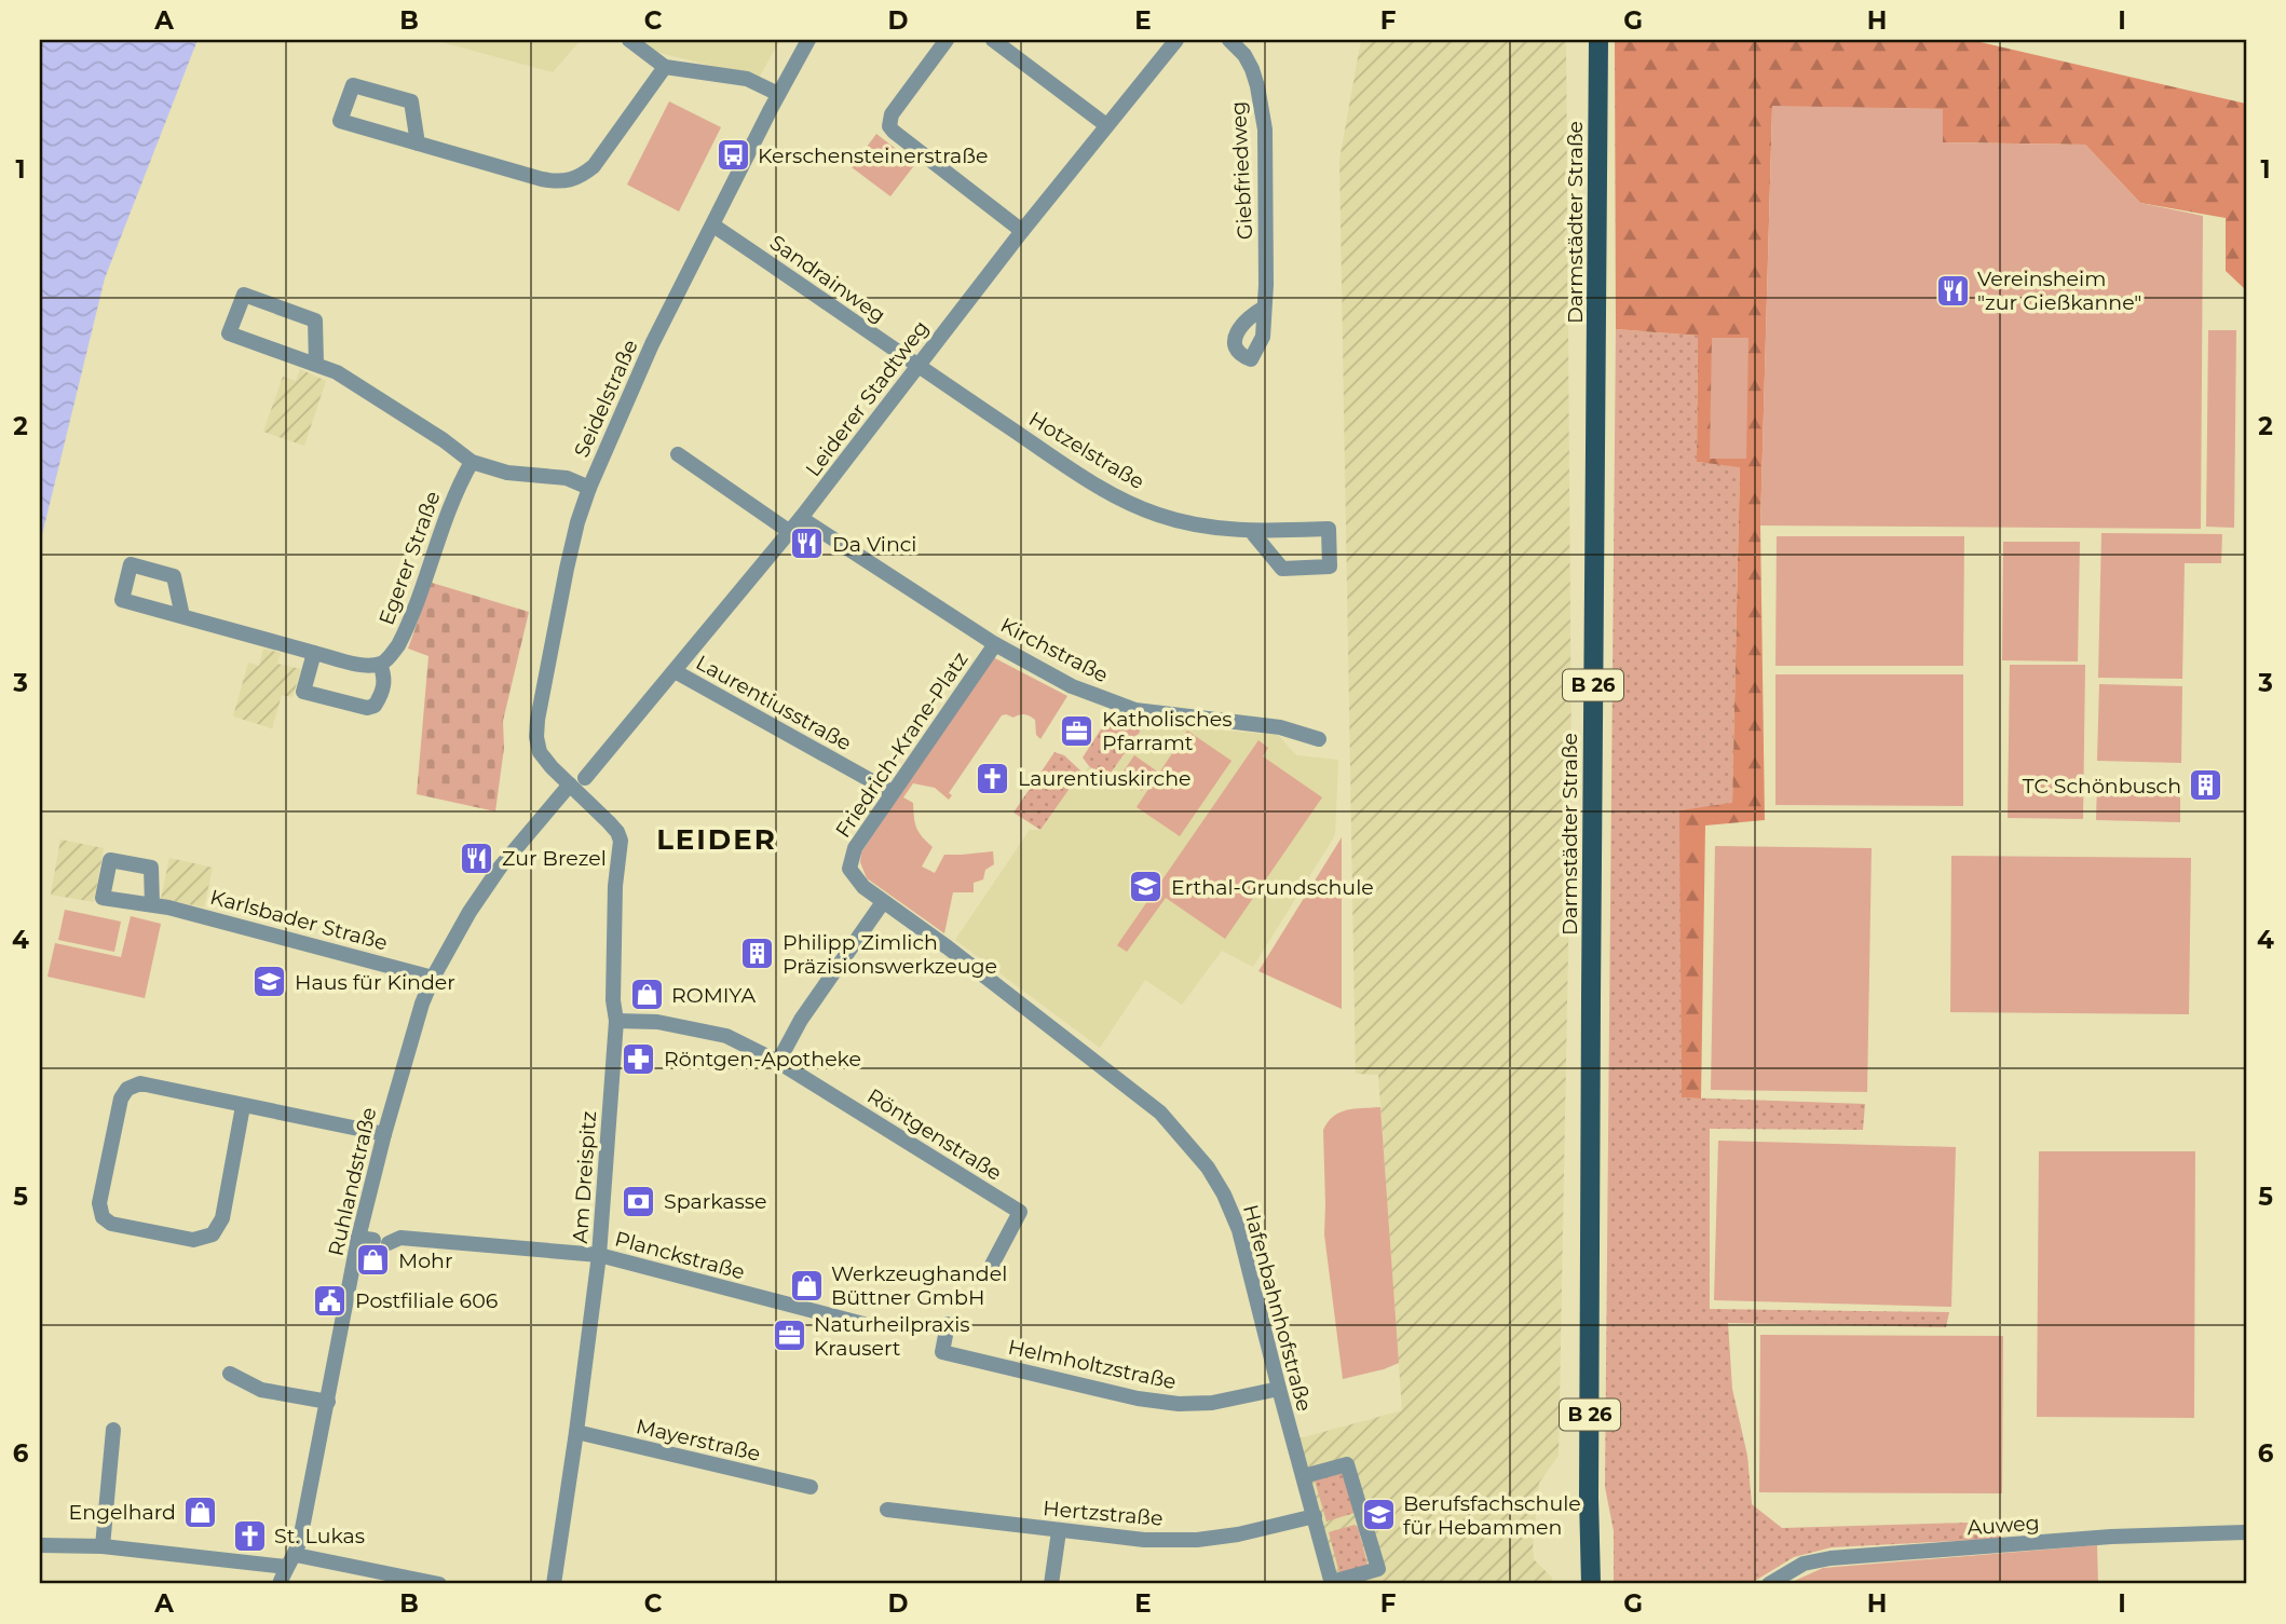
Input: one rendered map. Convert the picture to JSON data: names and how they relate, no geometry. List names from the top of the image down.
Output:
{
  "streets": {
    "main road": ["Darmstädter Straße", "B 26"],
    "street": [
      "Giebfriedweg",
      "Sandrainweg",
      "Seidelstraße",
      "Leiderer Stadtweg",
      "Hotzelstraße",
      "Egerer Straße",
      "Kirchstraße",
      "Laurentiusstraße",
      "Friedrich-Krane-Platz",
      "Karlsbader Straße",
      "Röntgenstraße",
      "Am Dreispitz",
      "Ruhlandstraße",
      "Planckstraße",
      "Hafenbahnhofstraße",
      "Helmholtzstraße",
      "Mayerstraße",
      "Hertzstraße",
      "Auweg"
    ]
  },
  "crossings": [
    ["Sandrainweg", "Seidelstraße"],
    ["Sandrainweg", "Leiderer Stadtweg"],
    ["Sandrainweg", "Hotzelstraße"],
    ["Seidelstraße", "Leiderer Stadtweg"],
    ["Seidelstraße", "Am Dreispitz"],
    ["Leiderer Stadtweg", "Hotzelstraße"],
    ["Leiderer Stadtweg", "Kirchstraße"],
    ["Leiderer Stadtweg", "Laurentiusstraße"],
    ["Leiderer Stadtweg", "Karlsbader Straße"],
    ["Leiderer Stadtweg", "Am Dreispitz"],
    ["Leiderer Stadtweg", "Ruhlandstraße"],
    ["Kirchstraße", "Friedrich-Krane-Platz"],
    ["Laurentiusstraße", "Friedrich-Krane-Platz"],
    ["Friedrich-Krane-Platz", "Hafenbahnhofstraße"],
    ["Röntgenstraße", "Am Dreispitz"],
    ["Am Dreispitz", "Planckstraße"],
    ["Am Dreispitz", "Mayerstraße"],
    ["Ruhlandstraße", "Planckstraße"],
    ["Hafenbahnhofstraße", "Helmholtzstraße"],
    ["Hafenbahnhofstraße", "Hertzstraße"]
  ],
  "districts": ["LEIDER"],
  "places": {
    "bus stop": ["Kerschensteinerstraße"],
    "restaurant": ["Vereinsheim \"zur Gießkanne\"", "Da Vinci", "Zur Brezel"],
    "office": ["Katholisches Pfarramt", "Naturheilpraxis Krausert"],
    "church": ["Laurentiuskirche", "St. Lukas"],
    "building": ["TC Schönbusch", "Philipp Zimlich Präzisionswerkzeuge"],
    "school or university": ["Erthal-Grundschule", "Haus für Kinder", "Berufsfachschule für Hebammen"],
    "shop": [
      "ROMIYA",
      "Mohr",
      "Werkzeughandel Büttner GmbH",
      "Engelhard"
    ],
    "pharmacy": ["Röntgen-Apotheke"],
    "bank": ["Sparkasse"],
    "public building": ["Postfiliale 606"]
  },
  "grid": {
    "columns": [
      "A",
      "B",
      "C",
      "D",
      "E",
      "F",
      "G",
      "H",
      "I"
    ],
    "rows": [
      "1",
      "2",
      "3",
      "4",
      "5",
      "6"
    ]
  }
}
